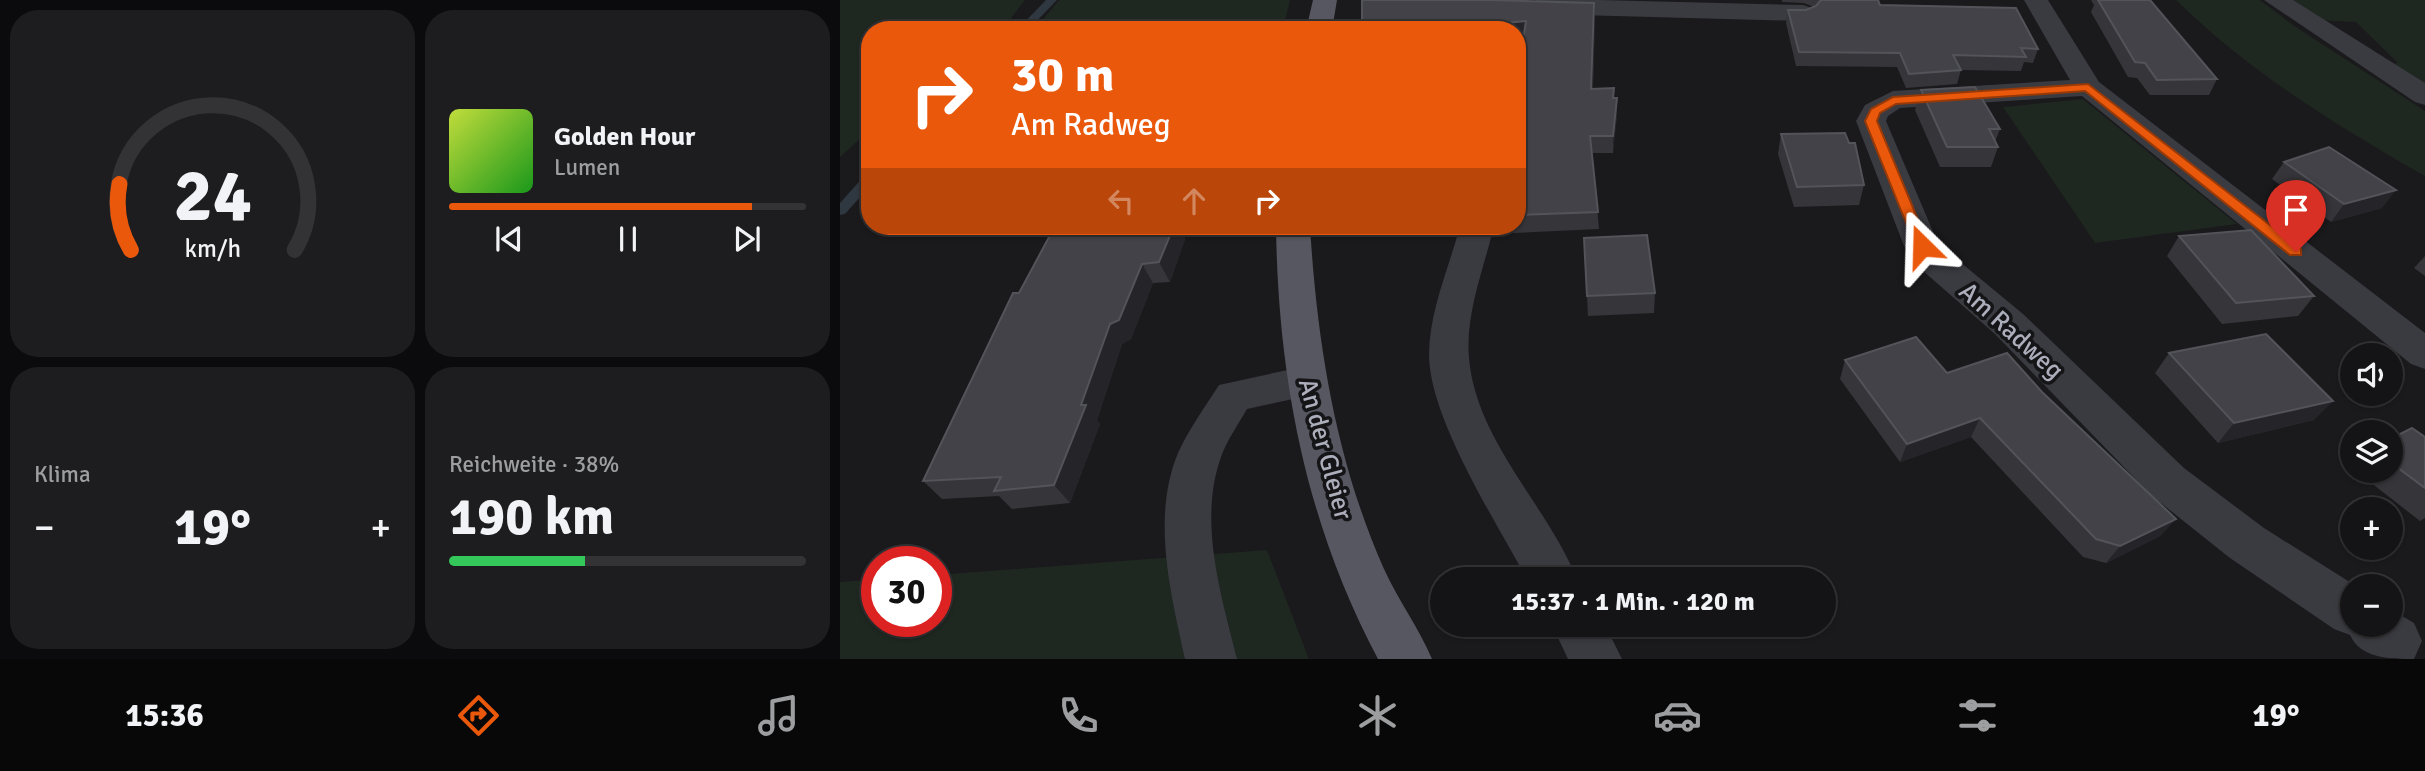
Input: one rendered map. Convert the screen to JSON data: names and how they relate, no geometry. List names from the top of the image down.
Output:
{
  "streets": {
    "main road": ["An der Gleier"],
    "street": ["Am Radweg"]
  },
  "page": {
    "turn": ["30 m", "Am Radweg"],
    "song": ["Golden Hour", "Lumen"],
    "map_buttons": ["+", "−"],
    "tile": [
      "Klima",
      ["Reichweite · 38%", "190 km"]
    ],
    "heat": ["−", "19°", "+"],
    "limit": "30",
    "trip": "15:37 · 1 Min. · 120 m",
    "tabs": ["15:36", "19°"],
    "gauge": ["24", "km/h"]
  }
}
